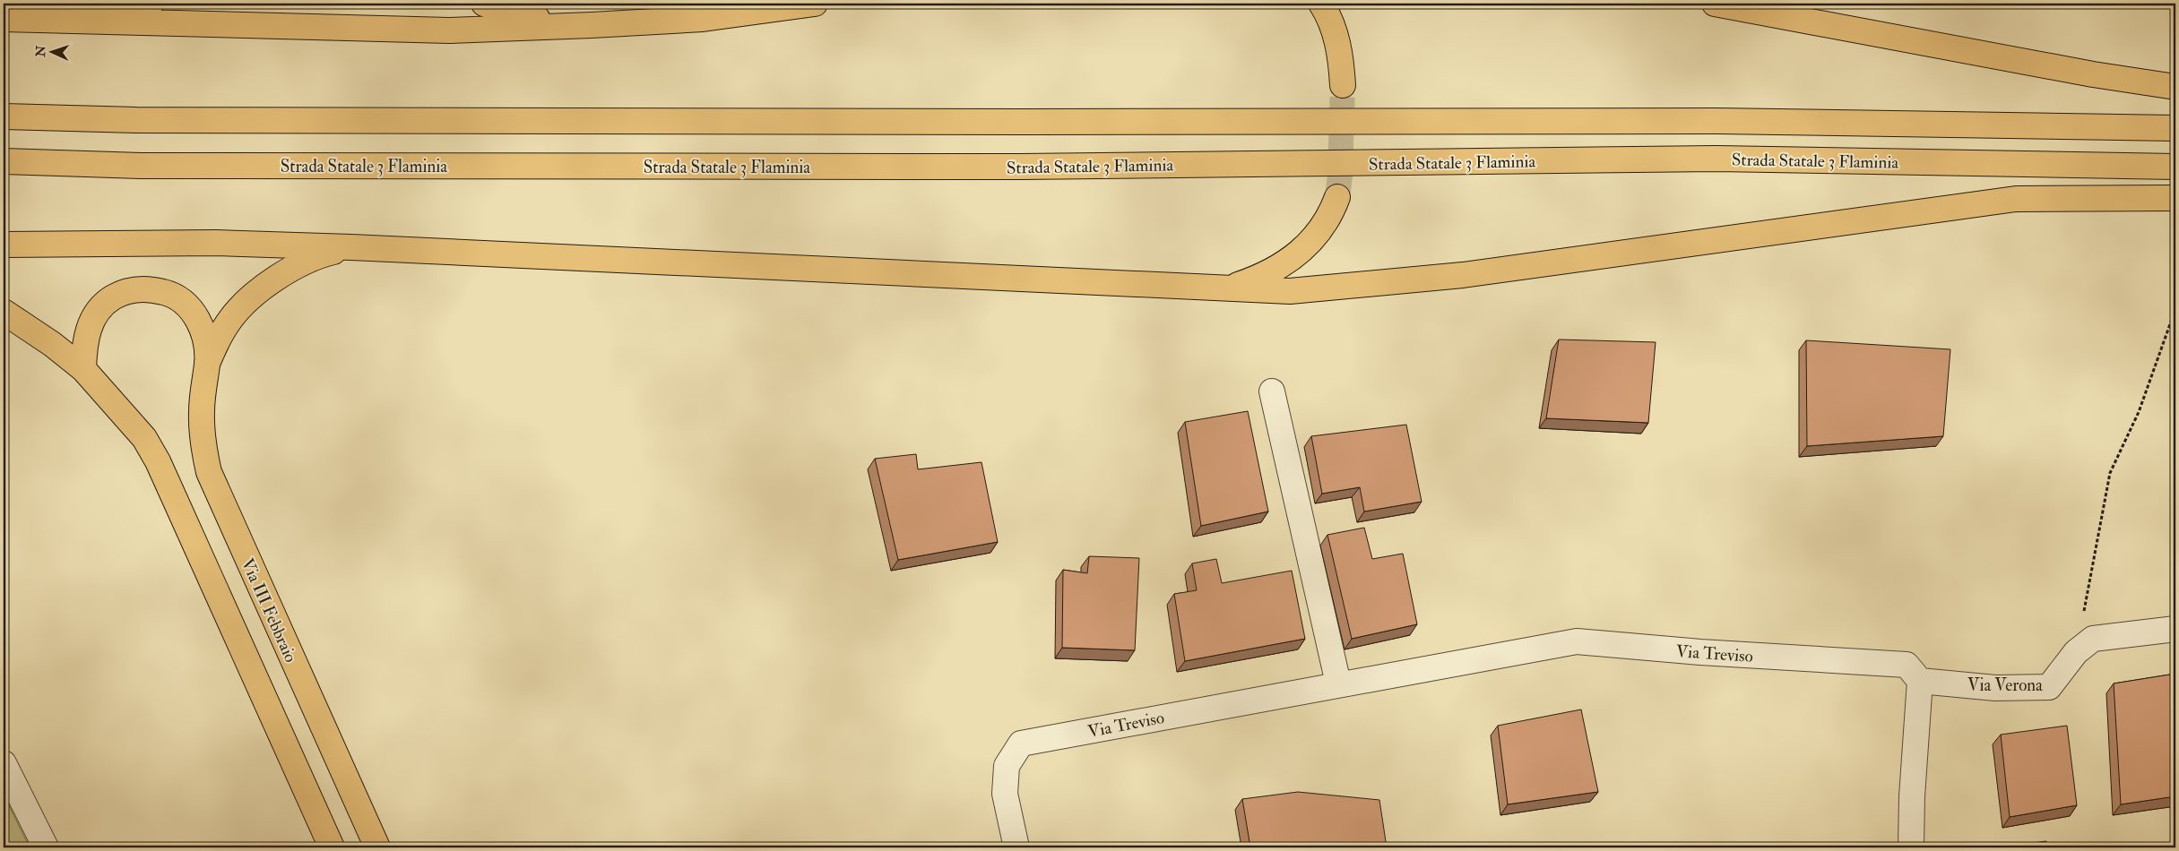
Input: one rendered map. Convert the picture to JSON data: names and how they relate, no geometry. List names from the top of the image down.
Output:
{
  "streets": {
    "main road": ["Strada Statale 3 Flaminia", "Via III Febbraio"],
    "street": ["Via Treviso", "Via Verona"]
  },
  "crossings": [
    ["Via Treviso", "Via Verona"]
  ],
  "north": "left"
}
